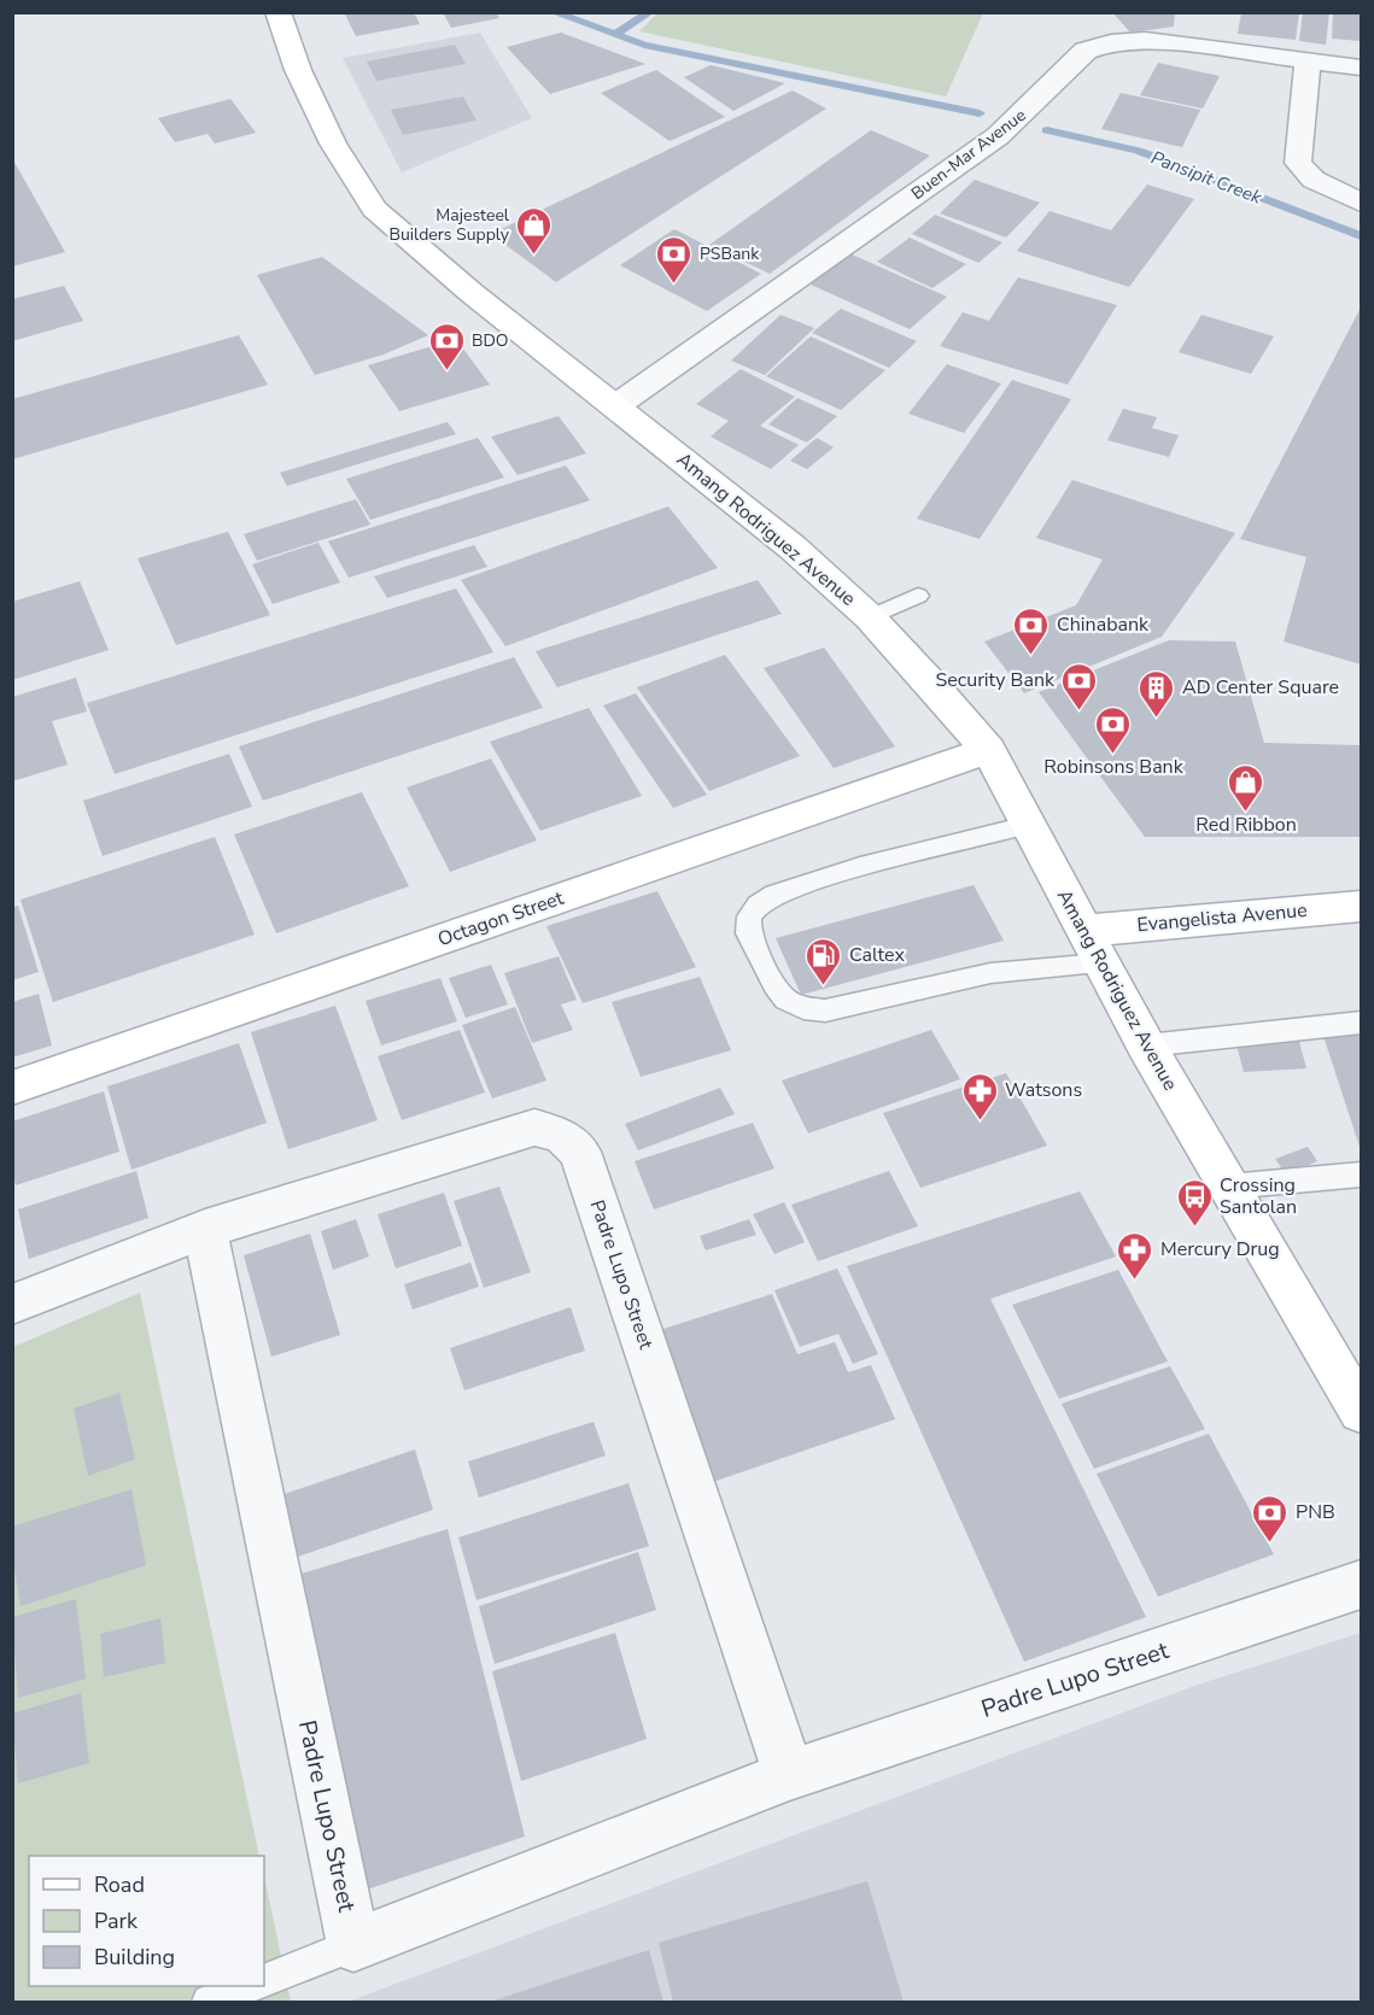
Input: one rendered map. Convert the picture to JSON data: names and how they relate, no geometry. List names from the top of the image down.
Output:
{
  "streets": {
    "main road": ["Amang Rodriguez Avenue", "Evangelista Avenue", "Octagon Street"],
    "street": ["Buen-Mar Avenue", "Padre Lupo Street"]
  },
  "crossings": [
    ["Buen-Mar Avenue", "Amang Rodriguez Avenue"],
    ["Amang Rodriguez Avenue", "Evangelista Avenue"],
    ["Amang Rodriguez Avenue", "Octagon Street"]
  ],
  "water": ["Pansipit Creek"],
  "places": {
    "shop": ["Majesteel Builders Supply", "Red Ribbon"],
    "bank": [
      "PSBank",
      "BDO",
      "Chinabank",
      "Security Bank",
      "Robinsons Bank",
      "PNB"
    ],
    "building": ["AD Center Square"],
    "fuel station": ["Caltex"],
    "pharmacy": ["Watsons", "Mercury Drug"],
    "bus stop": ["Crossing Santolan"]
  },
  "legend": ["Road", "Park", "Building"]
}
